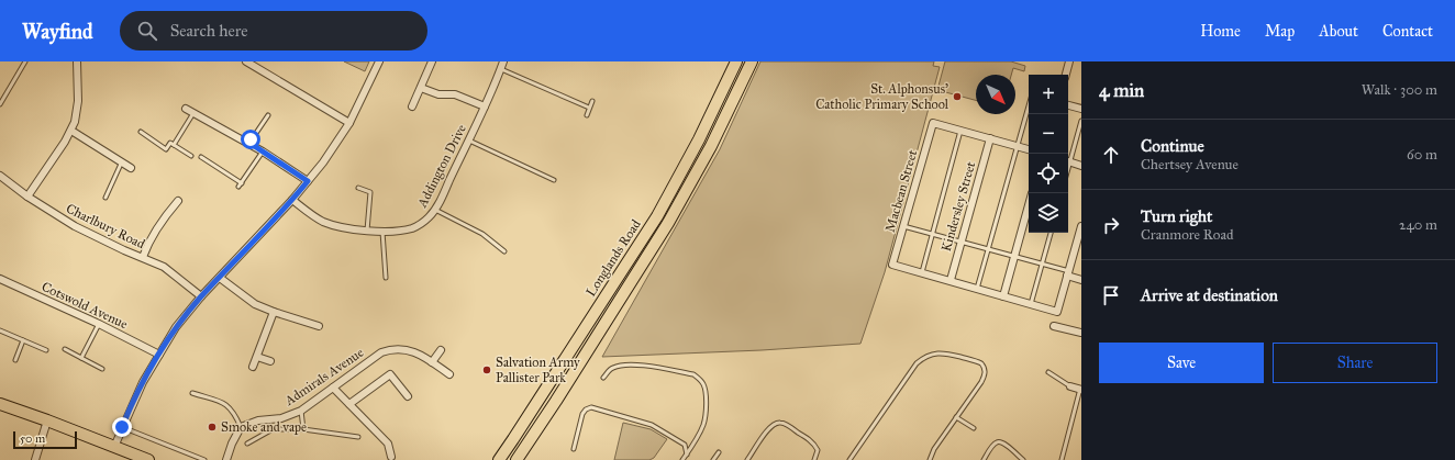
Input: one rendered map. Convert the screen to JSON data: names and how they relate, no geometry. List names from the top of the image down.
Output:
{
  "streets": {
    "main road": ["Longlands Road"],
    "street": [
      "Addington Drive",
      "Macbean Street",
      "Kindersley Street",
      "Charlbury Road",
      "Cotswold Avenue",
      "Admirals Avenue"
    ]
  },
  "places": ["St. Alphonsus' Catholic Primary School", "Salvation Army Pallister Park", "Smoke and vape"],
  "scale_bar": "50 m",
  "north": "bottom right",
  "page": {
    "header": "Wayfind",
    "search": "Search here",
    "nav": [
      "Home",
      "Map",
      "About",
      "Contact"
    ],
    "heading": ["4 min", "Walk · 300 m"],
    "map_buttons": ["+", "−"],
    "list": [
      ["Continue", "Chertsey Avenue", "60 m"],
      ["Turn right", "Cranmore Road", "240 m"],
      "Arrive at destination"
    ],
    "buttons": ["Save", "Share"],
    "scale": "50 m"
  }
}
